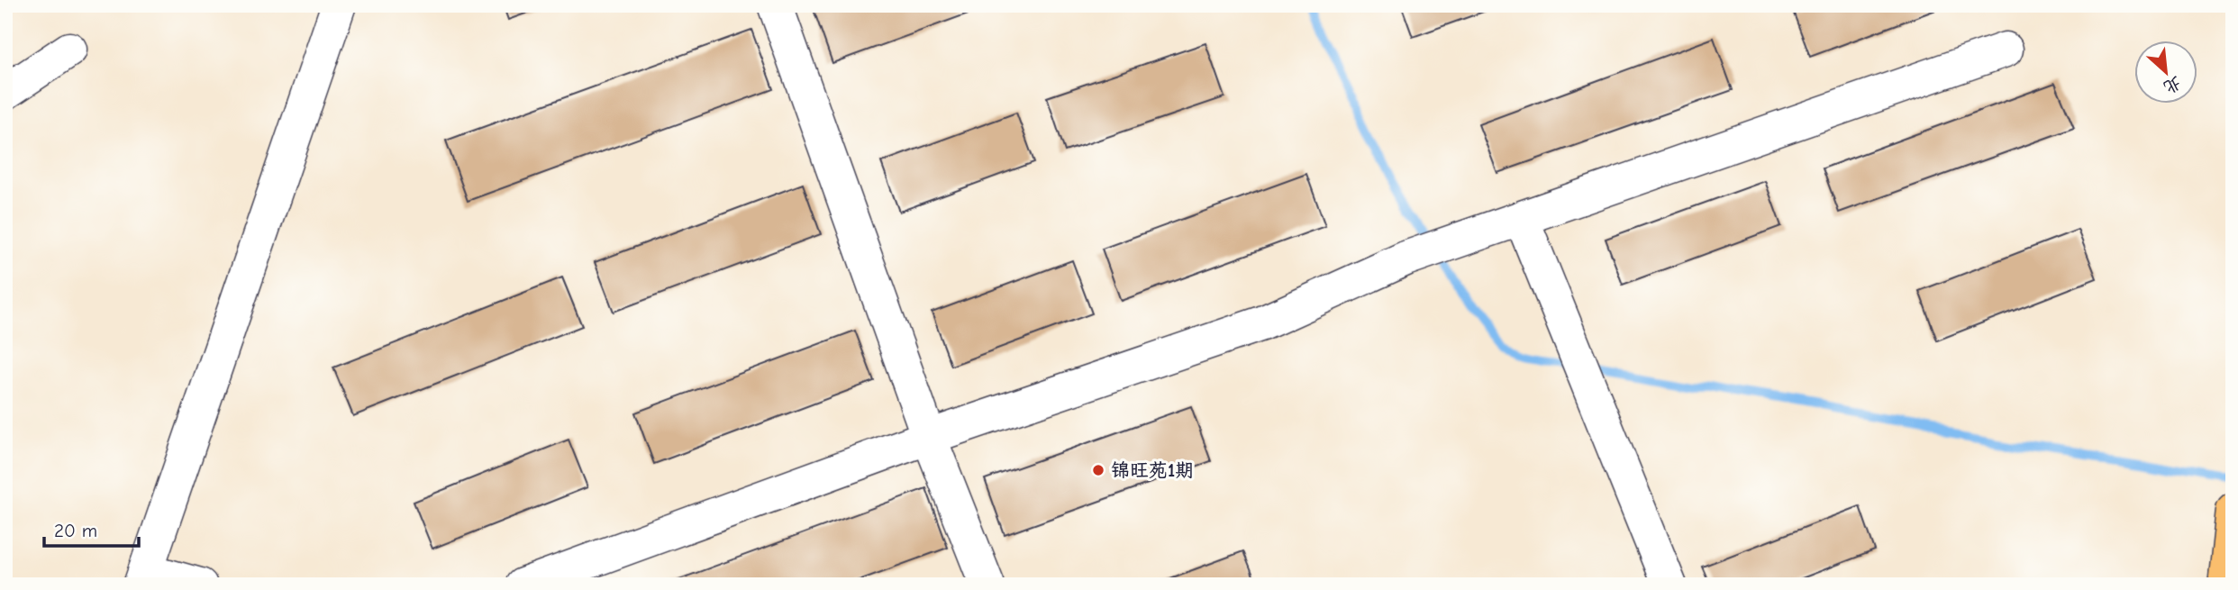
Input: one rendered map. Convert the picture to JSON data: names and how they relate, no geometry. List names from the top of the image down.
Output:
{
  "places": ["锦旺苑1期"],
  "scale_bar": "20 m",
  "north": "bottom right"
}
